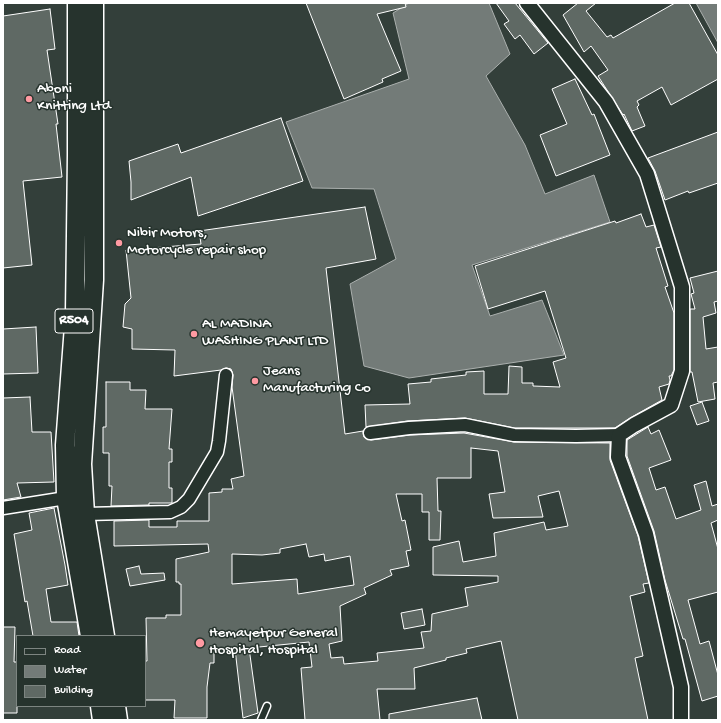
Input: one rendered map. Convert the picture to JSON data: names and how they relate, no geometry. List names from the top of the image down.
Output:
{
  "streets": {
    "main road": ["R504"]
  },
  "places": [
    "Aboni Knitting Ltd",
    "Nibir Motors, Motorcycle repair shop",
    "AL MADINA WASHING PLANT LTD",
    "Jeans Manufacturing Co",
    "Hemayetpur General Hospital, Hospital"
  ],
  "legend": ["Road", "Water", "Building"]
}
